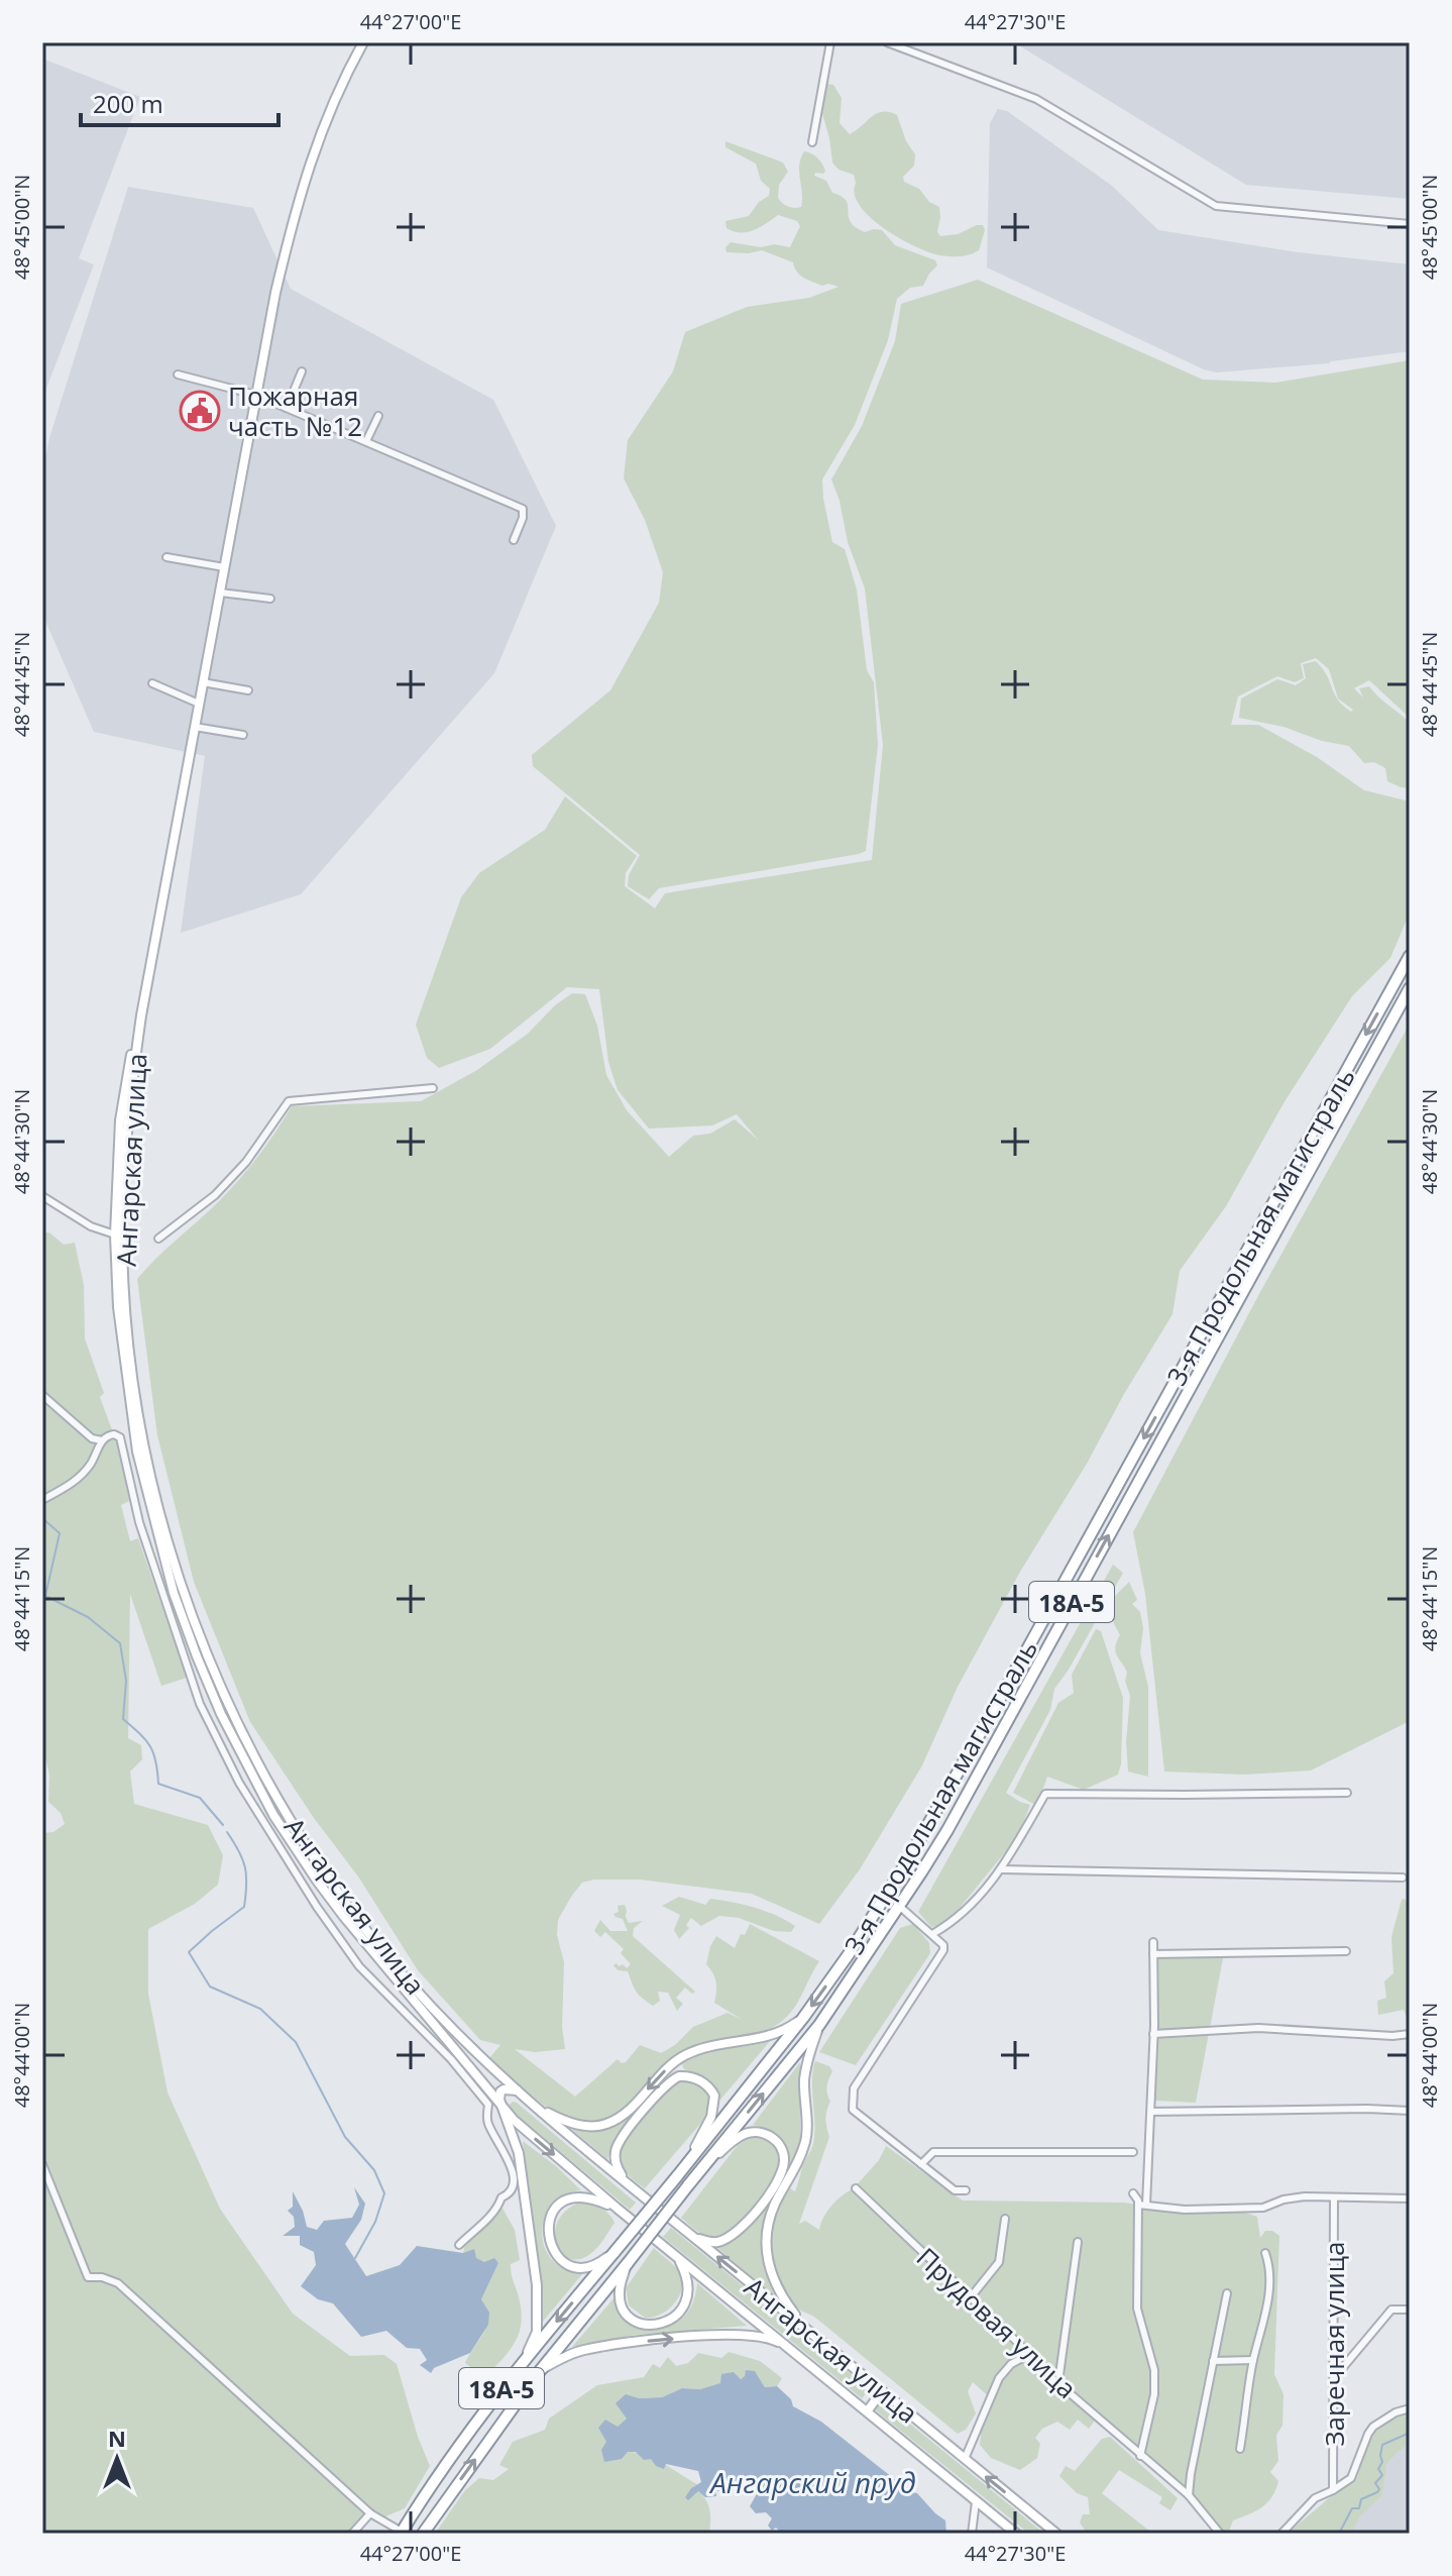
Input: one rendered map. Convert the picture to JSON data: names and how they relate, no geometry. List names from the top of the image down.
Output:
{
  "streets": {
    "highway": ["3-я Продольная магистраль", "18А-5"],
    "main road": ["Ангарская улица"],
    "street": ["Прудовая улица", "Заречная улица"]
  },
  "water": ["Ангарский пруд"],
  "places": {
    "public building": ["Пожарная часть №12"]
  },
  "scale_bar": "200 m",
  "north": "top",
  "coordinates": [
    "44°27'00\"E",
    "44°27'30\"E",
    "48°45'00\"N",
    "48°44'45\"N",
    "48°44'30\"N",
    "48°44'15\"N",
    "48°44'00\"N"
  ]
}
